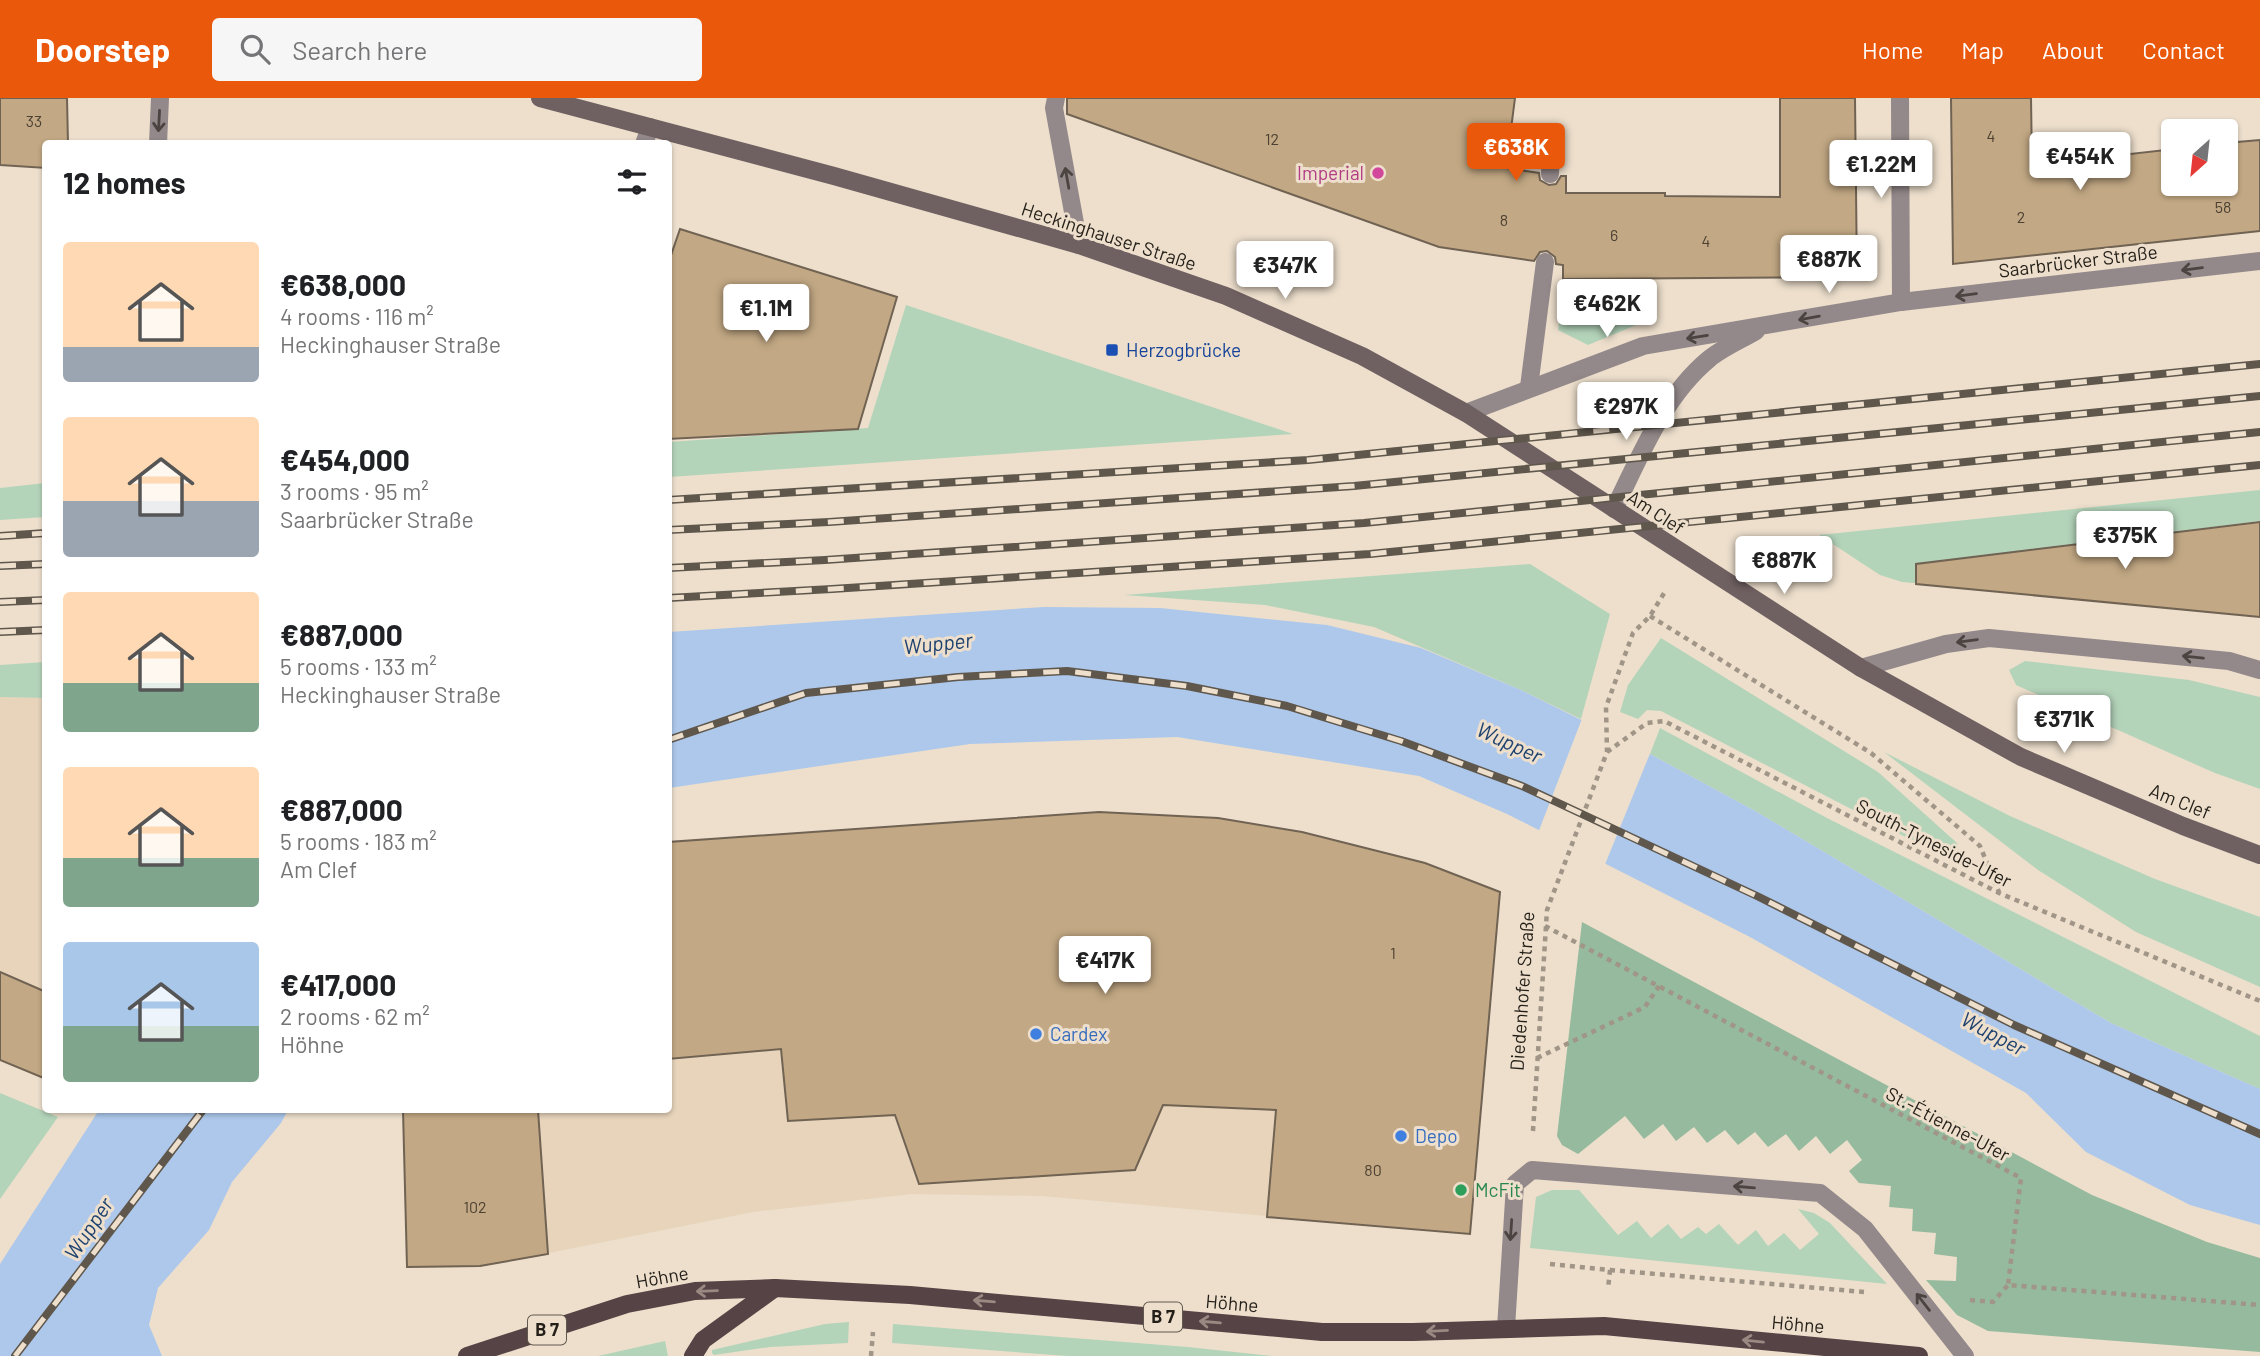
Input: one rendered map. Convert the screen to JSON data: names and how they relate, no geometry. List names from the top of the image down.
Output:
{
  "streets": {
    "main road": [
      "Heckinghauser Straße",
      "Am Clef",
      "Höhne",
      "B 7"
    ],
    "street": ["Saarbrücker Straße"],
    "path": ["South-Tyneside-Ufer", "Diedenhofer Straße", "St.-Étienne-Ufer"]
  },
  "crossings": [
    ["Heckinghauser Straße", "Am Clef"],
    ["Am Clef", "Diedenhofer Straße"],
    ["South-Tyneside-Ufer", "Diedenhofer Straße"],
    ["Diedenhofer Straße", "St.-Étienne-Ufer"]
  ],
  "one_way": ["Saarbrücker Straße", "Höhne"],
  "water": ["Wupper"],
  "places": {
    "other": [
      "Imperial",
      "Cardex",
      "Depo",
      "McFit"
    ],
    "transit": ["Herzogbrücke"]
  },
  "house_numbers": [
    "33",
    "4",
    "12",
    "58",
    "2",
    "8",
    "6",
    "4",
    "1",
    "80",
    "102"
  ],
  "north": "bottom left",
  "page": {
    "header": "Doorstep",
    "search": "Search here",
    "nav": [
      "Home",
      "Map",
      "About",
      "Contact"
    ],
    "price": [
      "€638K",
      "€454K",
      "€1.22M",
      "€887K",
      "€347K",
      "€462K",
      "€1.1M",
      "€297K",
      "€375K",
      "€887K",
      "€371K",
      "€417K"
    ],
    "heading": "12 homes",
    "list": [
      {
        "name": "€638,000",
        "note": "4 rooms · 116 m² · Heckinghauser Straße"
      },
      {
        "name": "€454,000",
        "note": "3 rooms · 95 m² · Saarbrücker Straße"
      },
      {
        "name": "€887,000",
        "note": "5 rooms · 133 m² · Heckinghauser Straße"
      },
      {
        "name": "€887,000",
        "note": "5 rooms · 183 m² · Am Clef"
      },
      {
        "name": "€417,000",
        "note": "2 rooms · 62 m² · Höhne"
      }
    ]
  }
}
